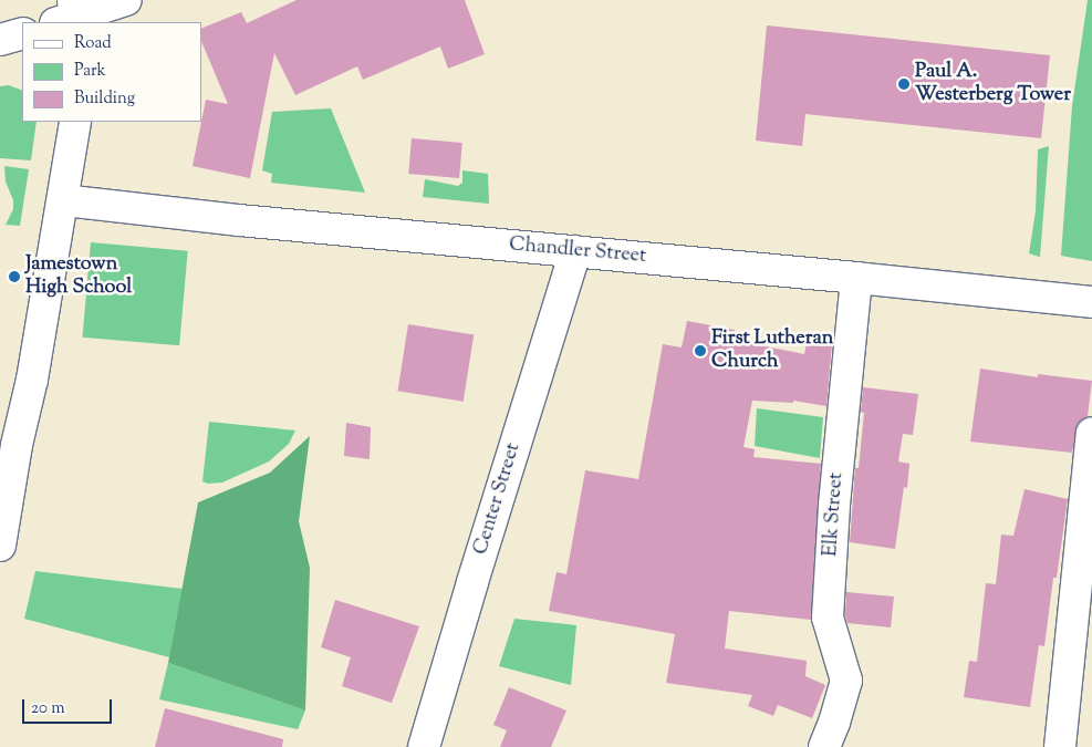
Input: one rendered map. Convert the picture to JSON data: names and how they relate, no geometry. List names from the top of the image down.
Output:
{
  "streets": {
    "street": ["Chandler Street", "Center Street", "Elk Street"]
  },
  "crossings": [
    ["Chandler Street", "Center Street"],
    ["Chandler Street", "Elk Street"]
  ],
  "places": ["Paul A. Westerberg Tower", "Jamestown High School", "First Lutheran Church"],
  "legend": ["Road", "Park", "Building"],
  "scale_bar": "20 m"
}
